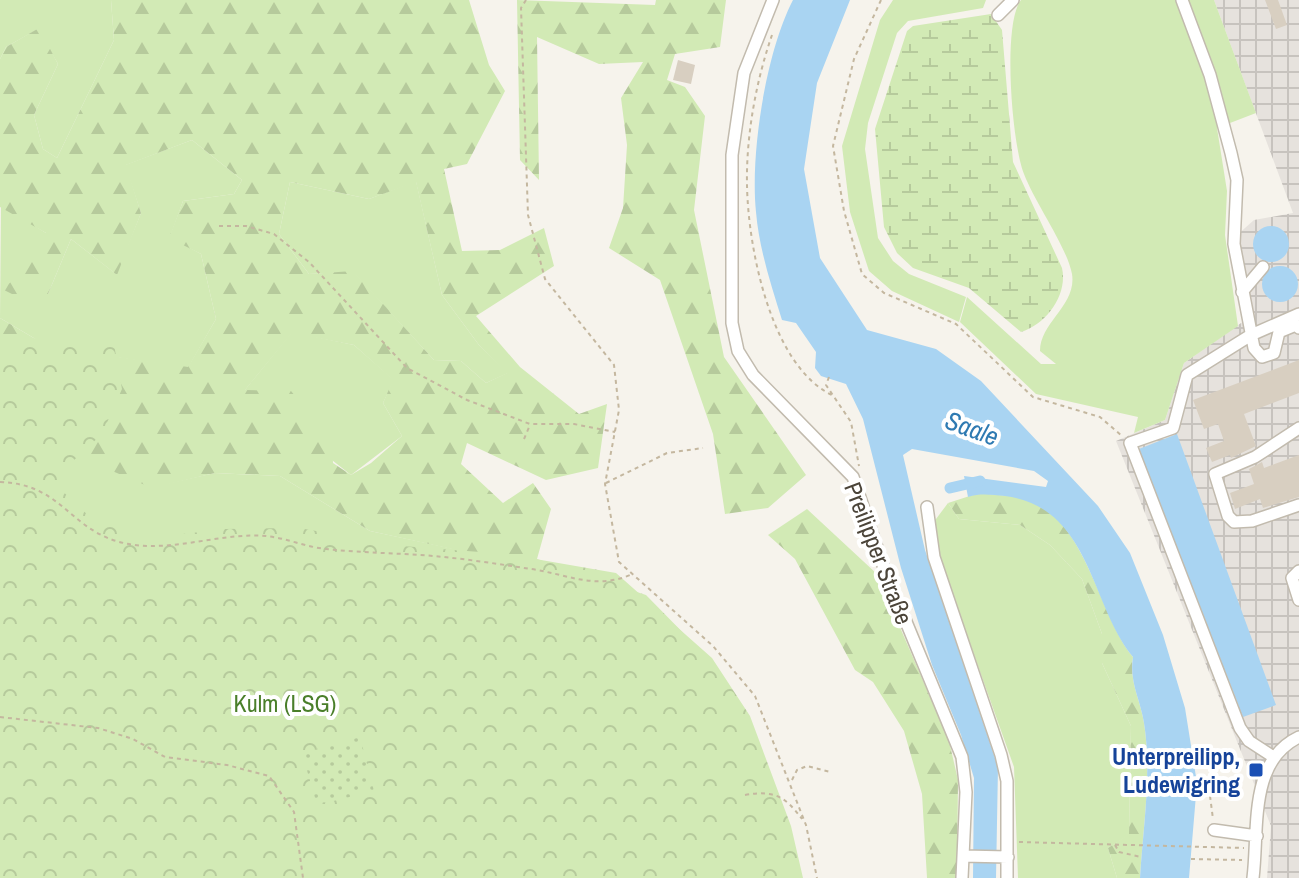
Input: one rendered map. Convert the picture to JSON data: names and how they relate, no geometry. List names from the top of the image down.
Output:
{
  "streets": {
    "street": ["Preilipper Straße"]
  },
  "water": ["Saale"],
  "parks": ["Kulm (LSG)"],
  "places": {
    "transit": ["Unterpreilipp, Ludewigring"]
  }
}
